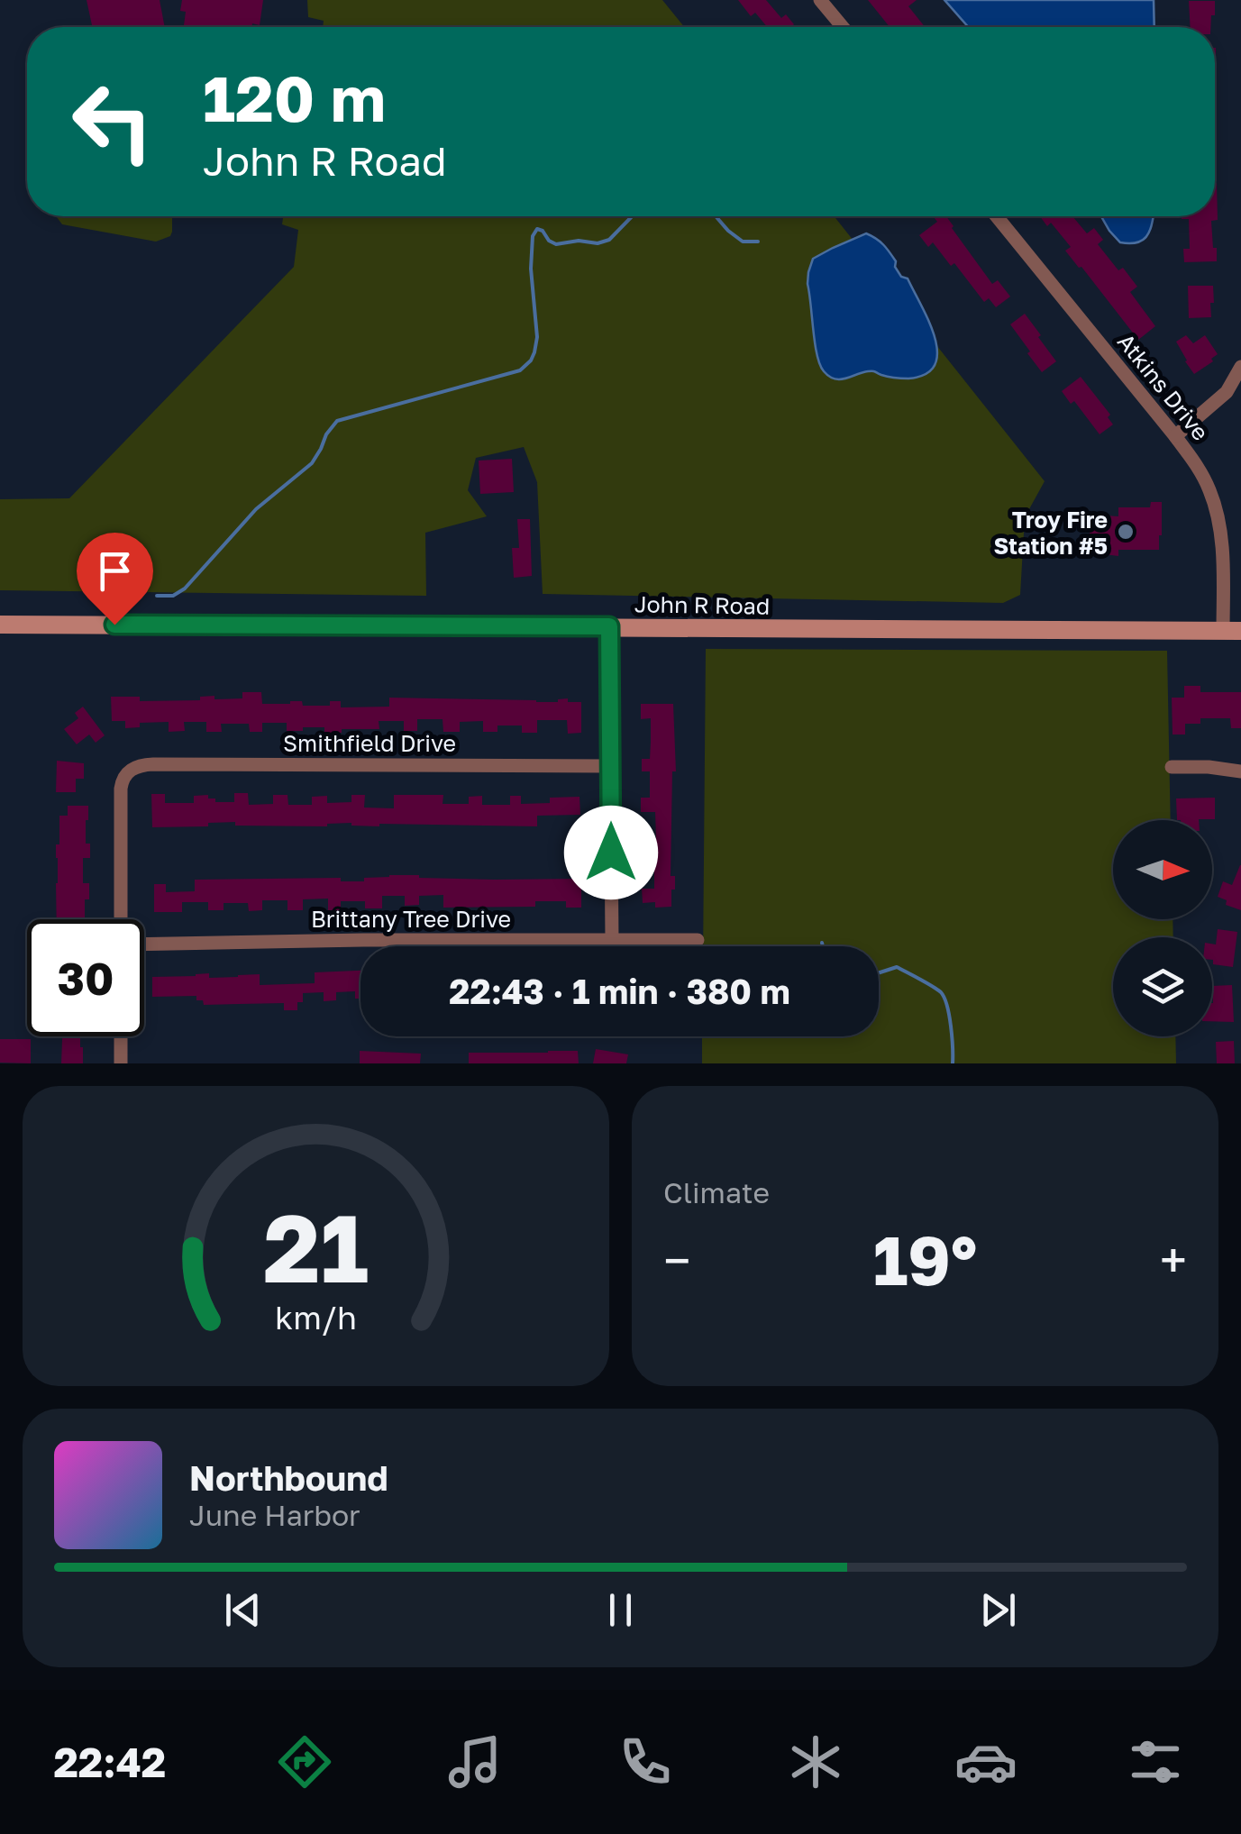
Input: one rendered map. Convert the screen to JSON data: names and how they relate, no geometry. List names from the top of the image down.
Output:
{
  "streets": {
    "main road": ["John R Road"],
    "street": ["Atkins Drive", "Smithfield Drive", "Brittany Tree Drive"]
  },
  "crossings": [
    ["Atkins Drive", "John R Road"]
  ],
  "places": ["Troy Fire Station #5"],
  "north": "right",
  "page": {
    "turn": ["120 m", "John R Road"],
    "limit": "30",
    "trip": "22:43 · 1 min · 380 m",
    "tile": "Climate",
    "heat": ["−", "19°", "+"],
    "song": ["Northbound", "June Harbor"],
    "tabs": "22:42",
    "gauge": ["21", "km/h"]
  }
}
